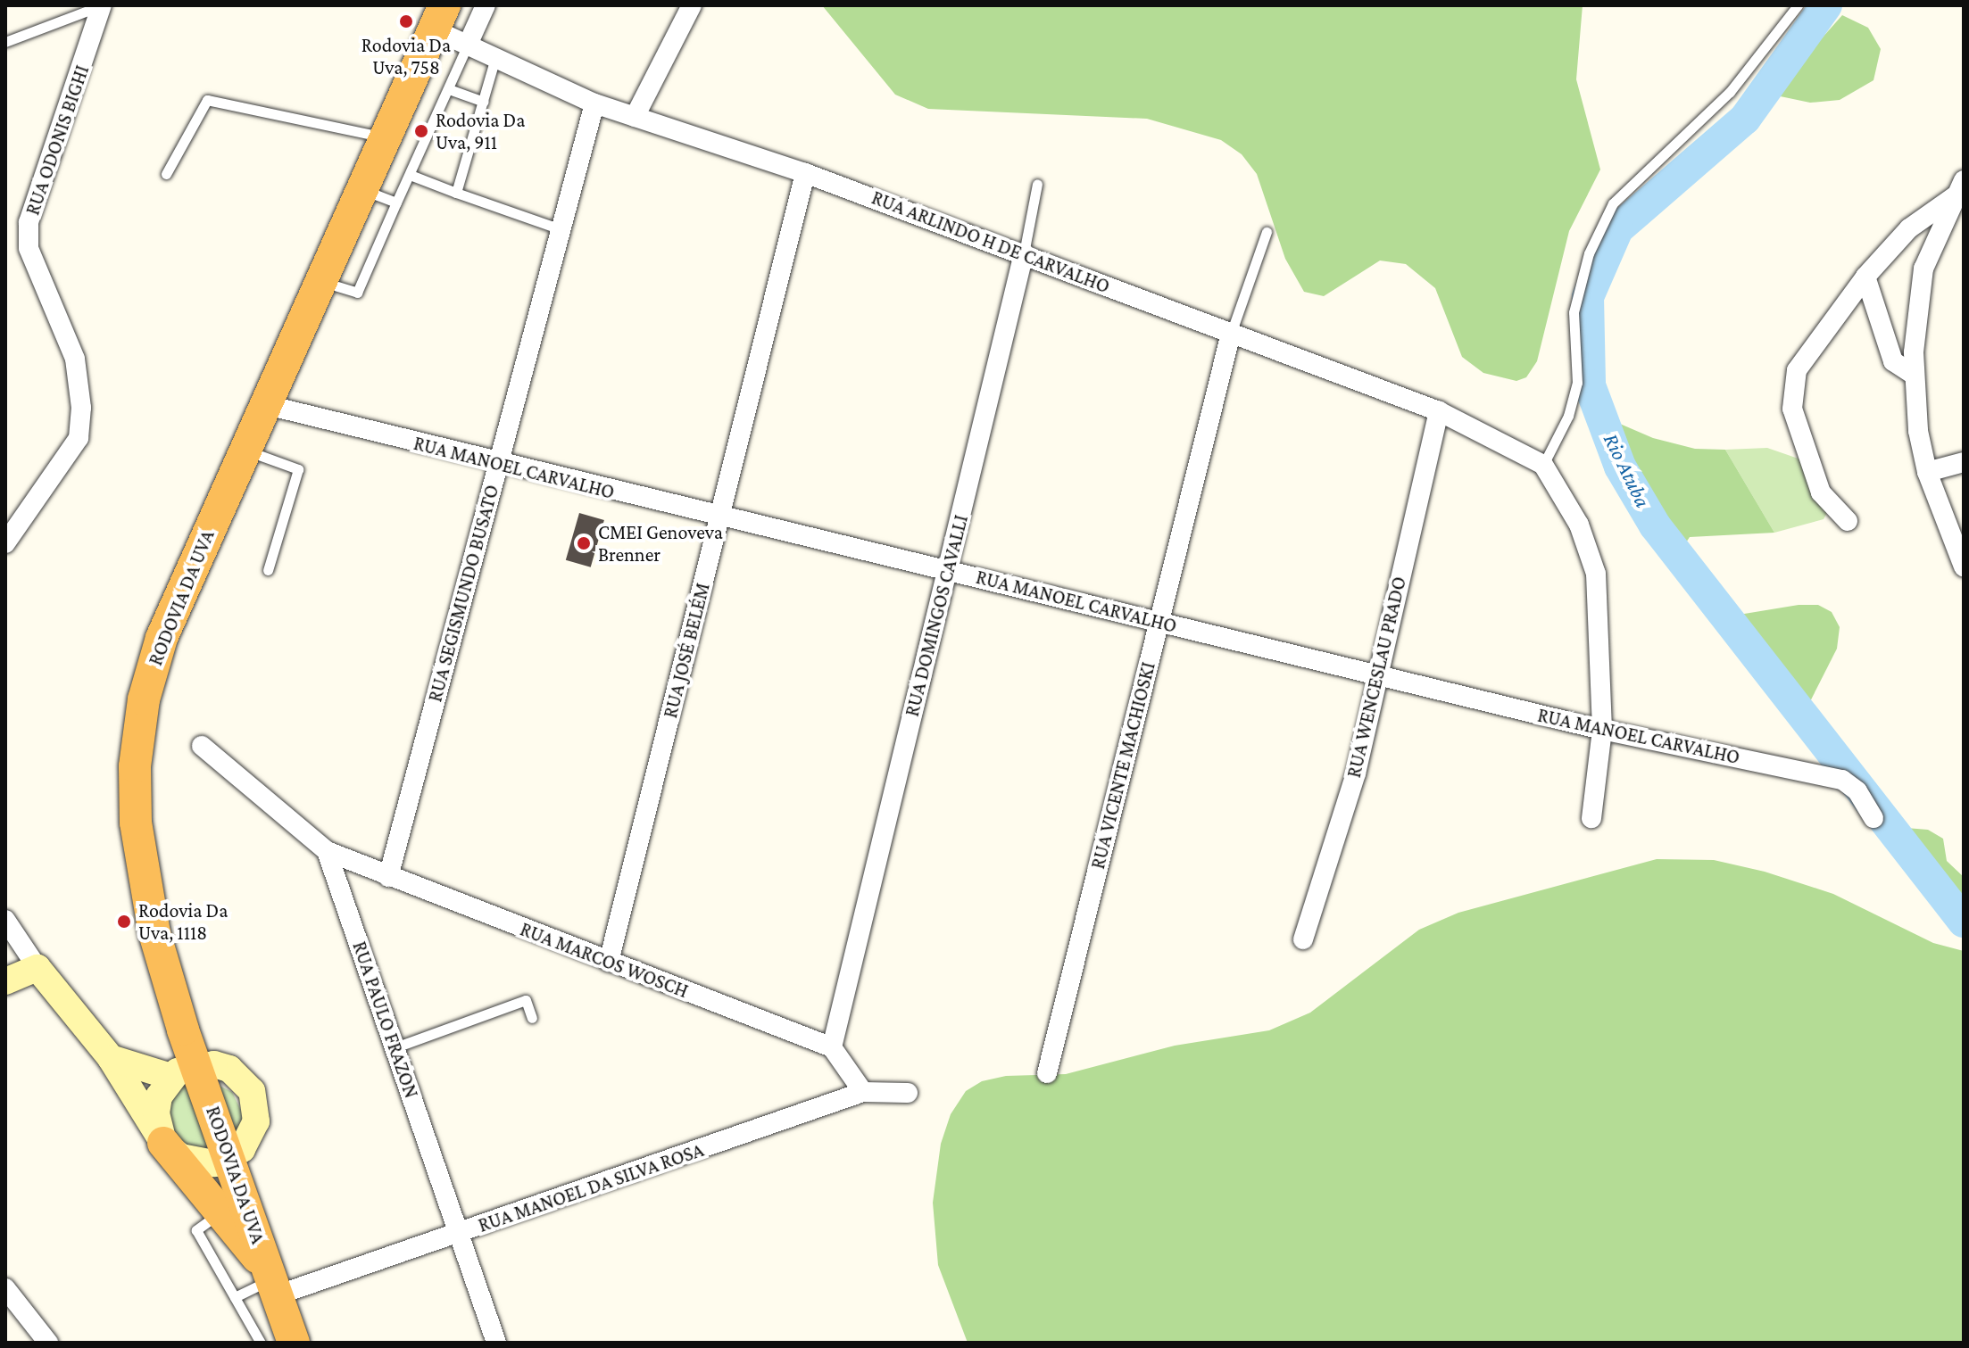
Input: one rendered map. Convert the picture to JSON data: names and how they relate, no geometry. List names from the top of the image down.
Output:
{
  "streets": {
    "highway": ["RODOVIA DA UVA"],
    "street": [
      "RUA ODONIS BIGHI",
      "RUA ARLINDO H DE CARVALHO",
      "RUA MANOEL CARVALHO",
      "RUA SEGISMUNDO BUSATO",
      "RUA DOMINGOS CAVALLI",
      "RUA JOSÉ BELÉM",
      "RUA WENCESLAU PRADO",
      "RUA VICENTE MACHIOSKI",
      "RUA MARCOS WOSCH",
      "RUA PAULO FRAZON",
      "RUA MANOEL DA SILVA ROSA"
    ]
  },
  "crossings": [
    ["RUA ARLINDO H DE CARVALHO", "RUA SEGISMUNDO BUSATO"],
    ["RUA ARLINDO H DE CARVALHO", "RODOVIA DA UVA"],
    ["RUA ARLINDO H DE CARVALHO", "RUA DOMINGOS CAVALLI"],
    ["RUA ARLINDO H DE CARVALHO", "RUA JOSÉ BELÉM"],
    ["RUA ARLINDO H DE CARVALHO", "RUA WENCESLAU PRADO"],
    ["RUA ARLINDO H DE CARVALHO", "RUA VICENTE MACHIOSKI"],
    ["RUA MANOEL CARVALHO", "RUA SEGISMUNDO BUSATO"],
    ["RUA MANOEL CARVALHO", "RODOVIA DA UVA"],
    ["RUA MANOEL CARVALHO", "RUA DOMINGOS CAVALLI"],
    ["RUA MANOEL CARVALHO", "RUA JOSÉ BELÉM"],
    ["RUA MANOEL CARVALHO", "RUA WENCESLAU PRADO"],
    ["RUA MANOEL CARVALHO", "RUA VICENTE MACHIOSKI"],
    ["RUA SEGISMUNDO BUSATO", "RUA MARCOS WOSCH"],
    ["RODOVIA DA UVA", "RUA MANOEL DA SILVA ROSA"],
    ["RUA DOMINGOS CAVALLI", "RUA MARCOS WOSCH"],
    ["RUA JOSÉ BELÉM", "RUA MARCOS WOSCH"],
    ["RUA MARCOS WOSCH", "RUA PAULO FRAZON"],
    ["RUA PAULO FRAZON", "RUA MANOEL DA SILVA ROSA"]
  ],
  "water": ["Rio Atuba"],
  "places": [
    "Rodovia Da Uva, 758",
    "Rodovia Da Uva, 911",
    "CMEI Genoveva Brenner",
    "Rodovia Da Uva, 1118"
  ]
}
